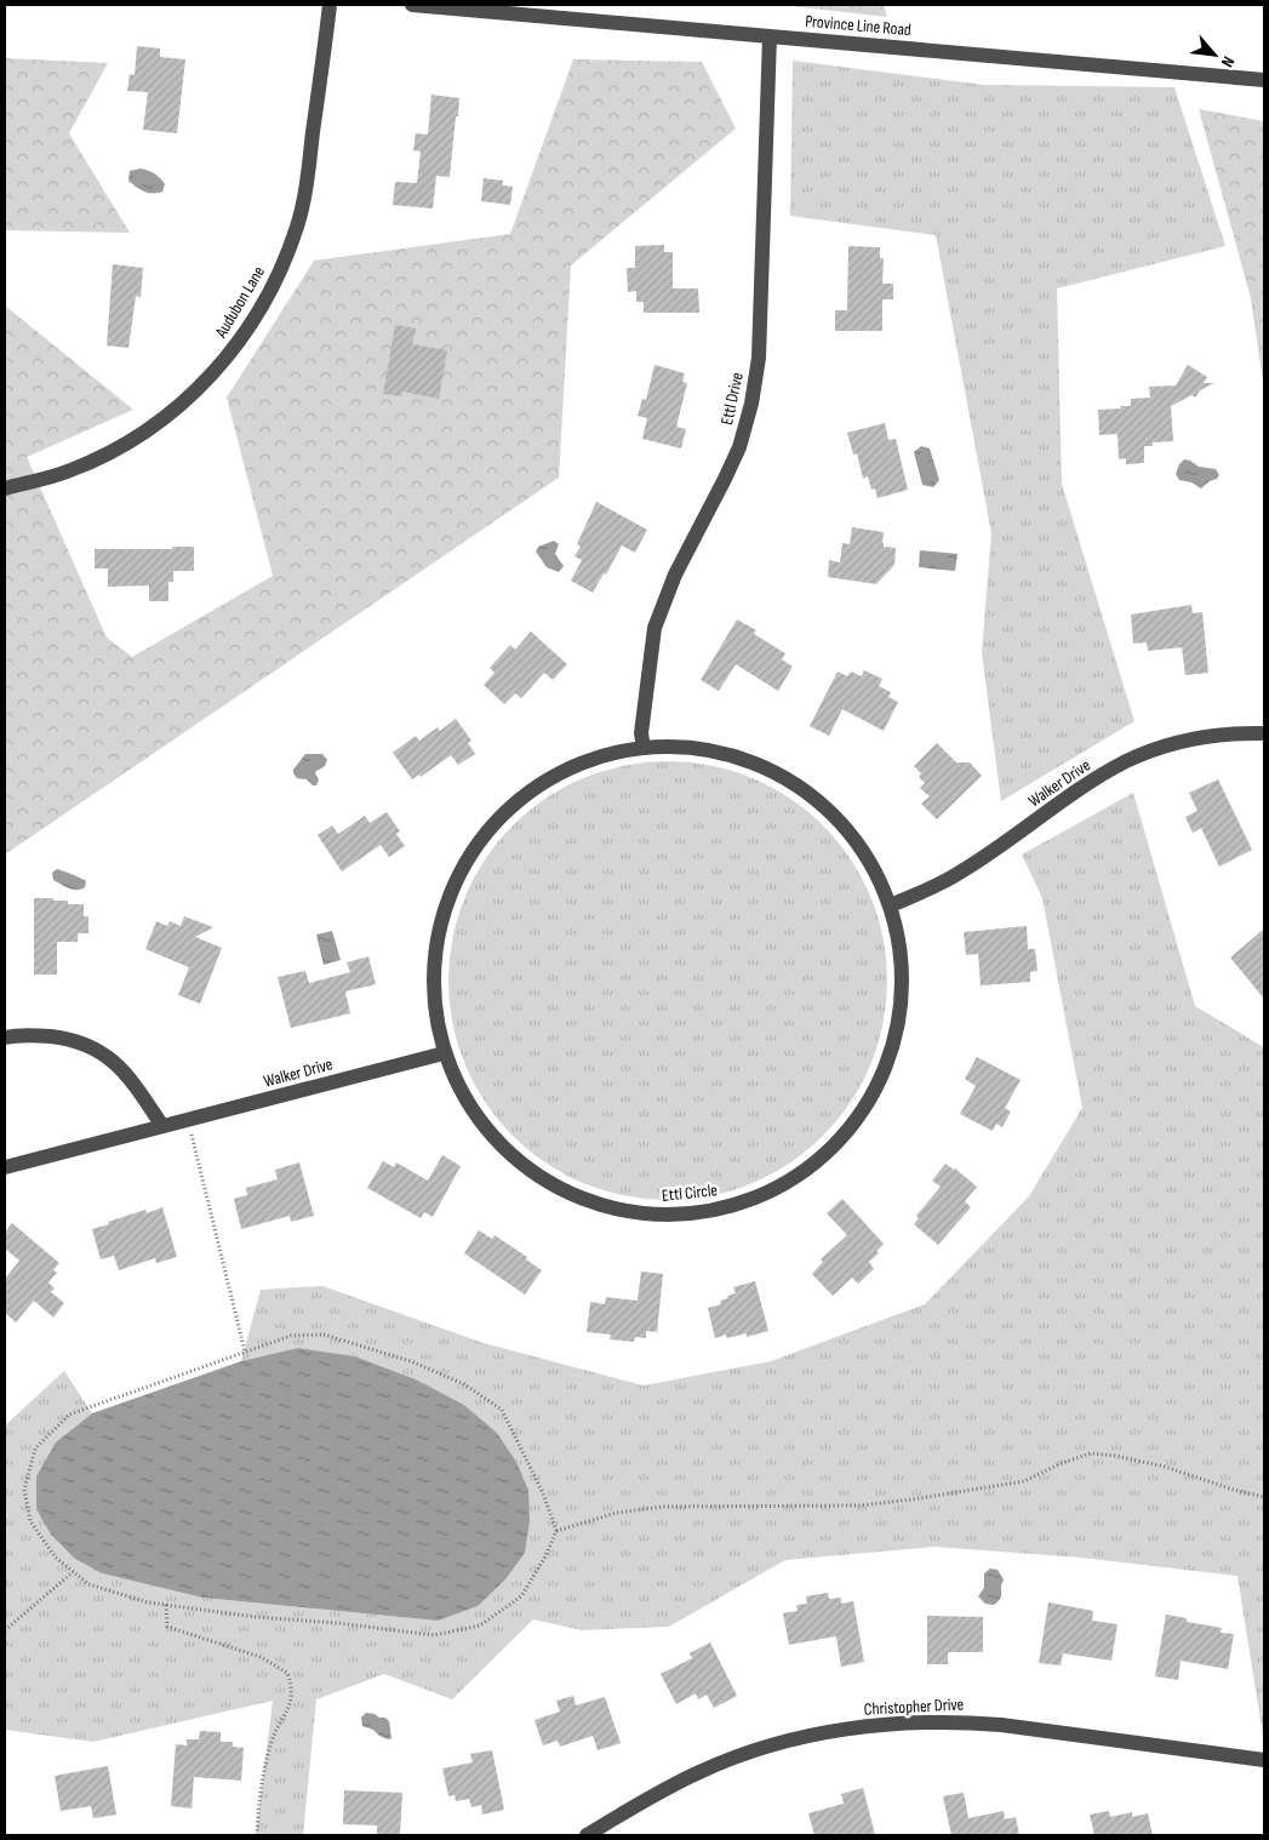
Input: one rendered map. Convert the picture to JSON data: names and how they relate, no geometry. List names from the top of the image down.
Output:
{
  "streets": {
    "street": [
      "Province Line Road",
      "Audubon Lane",
      "Ettl Drive",
      "Walker Drive",
      "Ettl Circle",
      "Christopher Drive"
    ]
  },
  "crossings": [
    ["Province Line Road", "Ettl Drive"],
    ["Ettl Drive", "Ettl Circle"],
    ["Walker Drive", "Ettl Circle"]
  ],
  "north": "bottom right"
}
